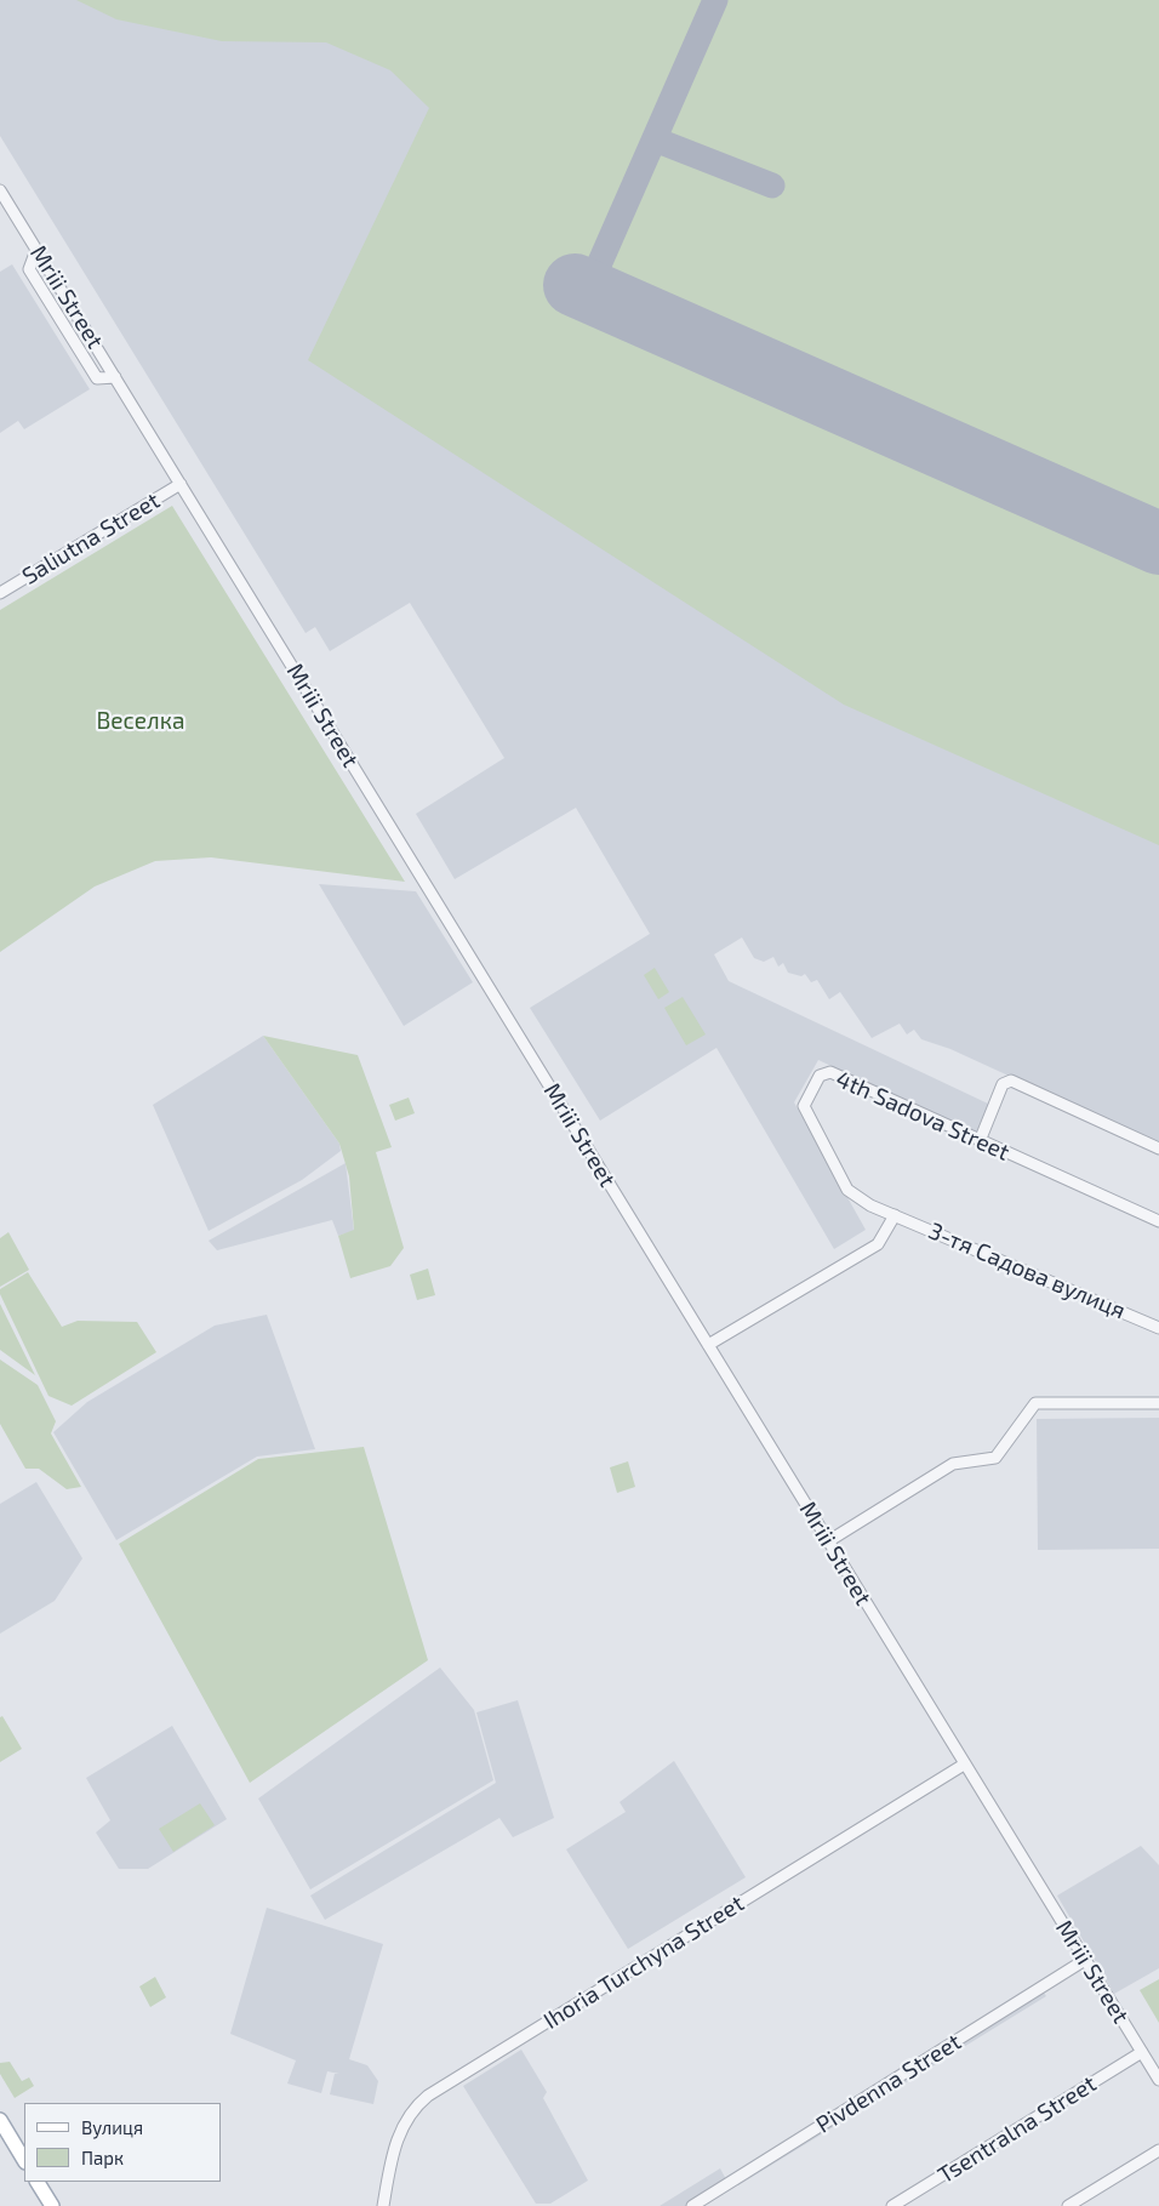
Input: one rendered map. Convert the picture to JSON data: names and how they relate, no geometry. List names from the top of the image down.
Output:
{
  "streets": {
    "street": [
      "Mriii Street",
      "Saliutna Street",
      "4th Sadova Street",
      "3-тя Садова вулиця",
      "Ihoria Turchyna Street",
      "Pivdenna Street",
      "Tsentralna Street"
    ]
  },
  "crossings": [
    ["Mriii Street", "Saliutna Street"],
    ["Mriii Street", "Ihoria Turchyna Street"],
    ["Mriii Street", "Pivdenna Street"],
    ["Mriii Street", "Tsentralna Street"],
    ["4th Sadova Street", "3-тя Садова вулиця"]
  ],
  "parks": ["Веселка"],
  "legend": ["Вулиця", "Парк"]
}
